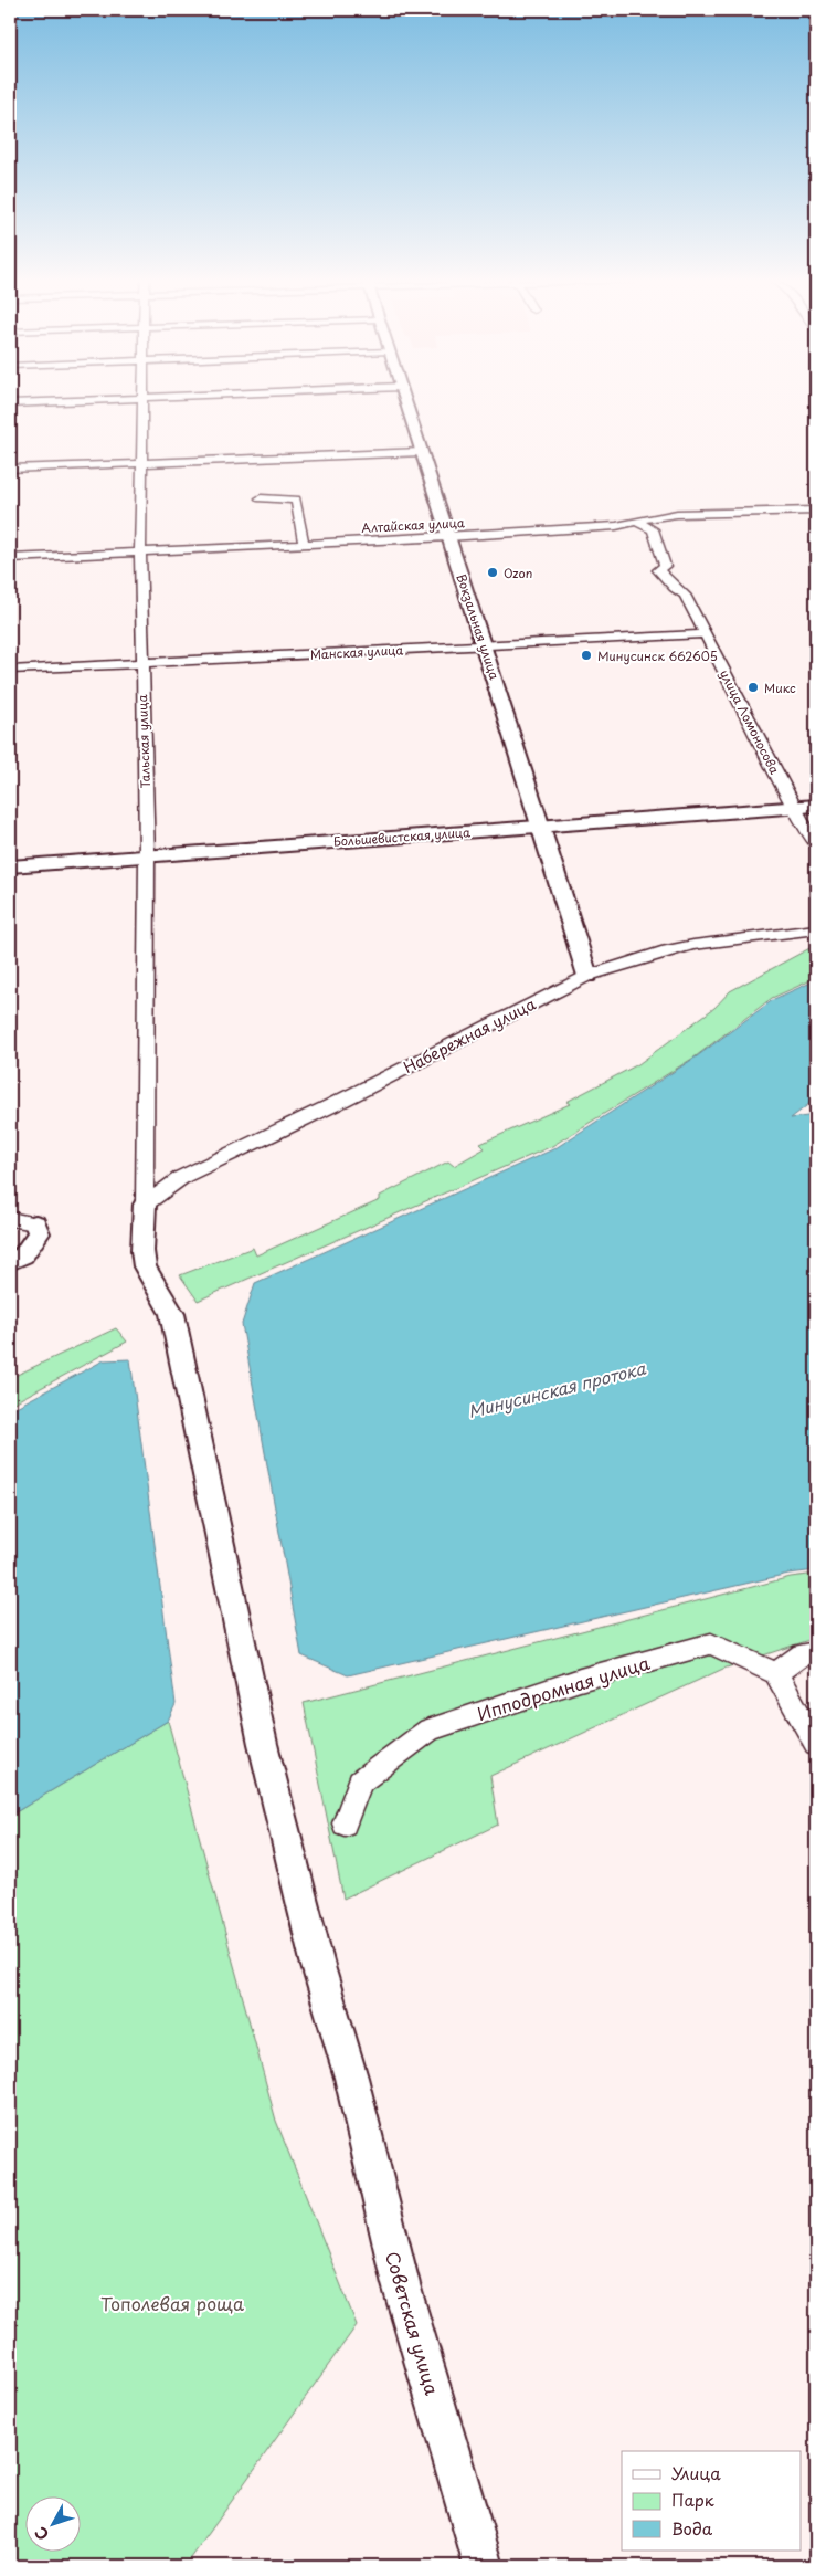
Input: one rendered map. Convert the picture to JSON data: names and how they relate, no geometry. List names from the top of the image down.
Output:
{
  "streets": {
    "main road": ["Большевистская улица"],
    "street": [
      "Алтайская улица",
      "Вокзальная улица",
      "Манская улица",
      "улица Ломоносова",
      "Тальская улица",
      "Набережная улица",
      "Ипподромная улица",
      "Советская улица"
    ]
  },
  "crossings": [
    ["Алтайская улица", "Вокзальная улица"],
    ["Алтайская улица", "улица Ломоносова"],
    ["Алтайская улица", "Тальская улица"],
    ["Вокзальная улица", "Манская улица"],
    ["Вокзальная улица", "Большевистская улица"],
    ["Вокзальная улица", "Набережная улица"],
    ["Манская улица", "улица Ломоносова"],
    ["Манская улица", "Тальская улица"],
    ["улица Ломоносова", "Большевистская улица"],
    ["Тальская улица", "Большевистская улица"],
    ["Тальская улица", "Набережная улица"],
    ["Тальская улица", "Советская улица"],
    ["Набережная улица", "Советская улица"]
  ],
  "water": ["Минусинская протока"],
  "parks": ["Тополевая роща"],
  "places": ["Ozon", "Минусинск 662605", "Микс"],
  "legend": ["Улица", "Парк", "Вода"],
  "north": "bottom left"
}
